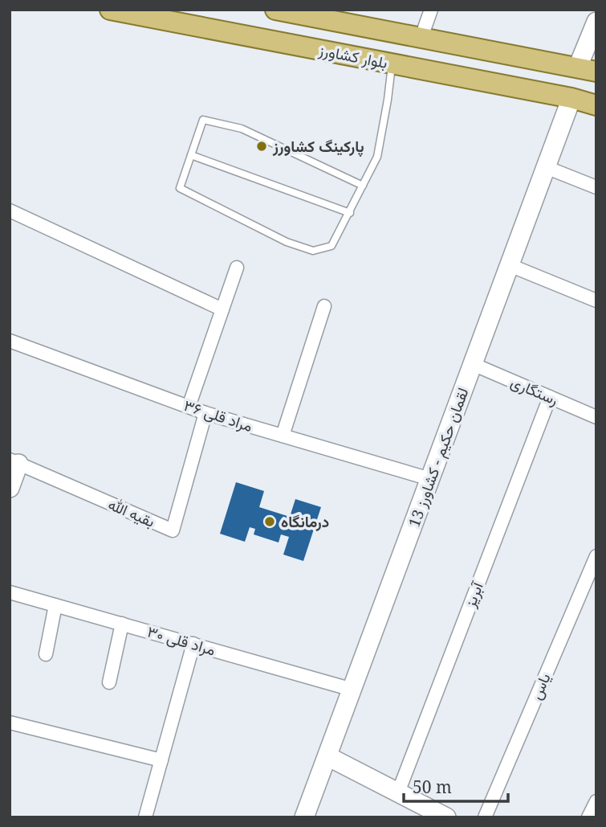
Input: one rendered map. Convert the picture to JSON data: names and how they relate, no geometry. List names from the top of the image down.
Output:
{
  "streets": {
    "main road": ["بلوار کشاورز"],
    "street": [
      "رستگاری",
      "مراد قلی ۳۶",
      "لقمان حکیم - کشاورز 13",
      "بقیه الله",
      "آبریز",
      "مراد قلی ۳۰",
      "یاس"
    ]
  },
  "crossings": [
    ["بلوار کشاورز", "لقمان حکیم - کشاورز 13"],
    ["رستگاری", "لقمان حکیم - کشاورز 13"],
    ["رستگاری", "آبریز"],
    ["مراد قلی ۳۶", "لقمان حکیم - کشاورز 13"],
    ["مراد قلی ۳۶", "بقیه الله"],
    ["لقمان حکیم - کشاورز 13", "مراد قلی ۳۰"]
  ],
  "places": ["پارکینگ کشاورز", "درمانگاه"],
  "scale_bar": "50 m"
}
